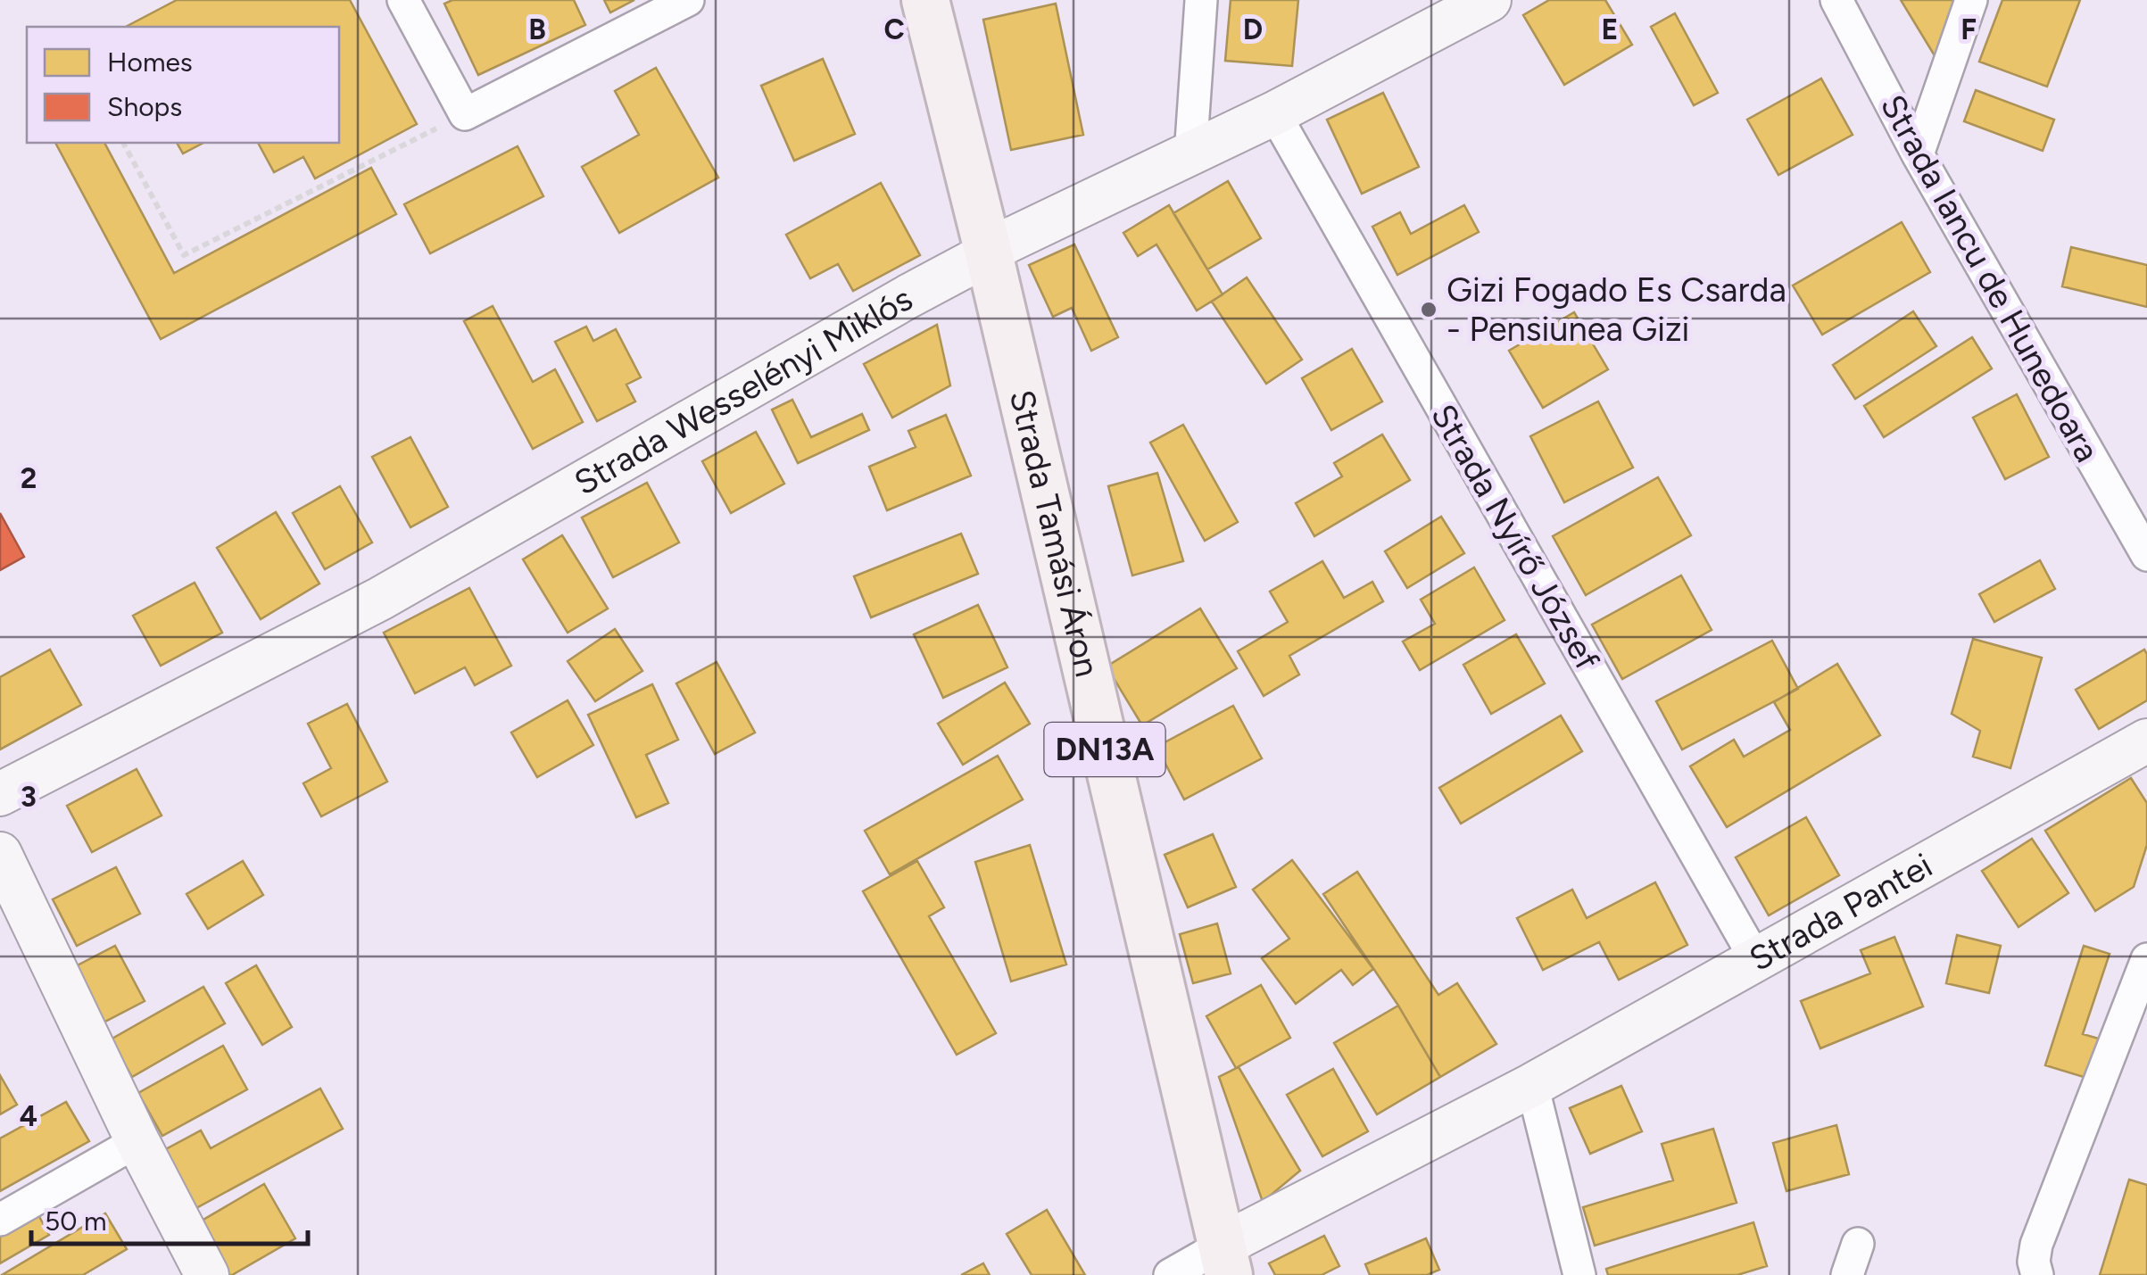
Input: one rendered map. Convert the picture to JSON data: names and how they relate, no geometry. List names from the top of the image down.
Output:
{
  "streets": {
    "main road": [
      "Strada Wesselényi Miklós",
      "Strada Tamási Áron",
      "DN13A",
      "Strada Pantei"
    ],
    "street": ["Strada Iancu de Hunedoara", "Strada Nyírő József"]
  },
  "crossings": [
    ["Strada Wesselényi Miklós", "Strada Tamási Áron"],
    ["Strada Wesselényi Miklós", "Strada Nyírő József"],
    ["Strada Tamási Áron", "Strada Pantei"],
    ["Strada Nyírő József", "Strada Pantei"]
  ],
  "places": ["Gizi Fogado Es Csarda - Pensiunea Gizi"],
  "legend": ["Homes", "Shops"],
  "scale_bar": "50 m",
  "grid": {
    "columns": [
      "B",
      "C",
      "D",
      "E",
      "F"
    ],
    "rows": ["2", "3", "4"]
  }
}
